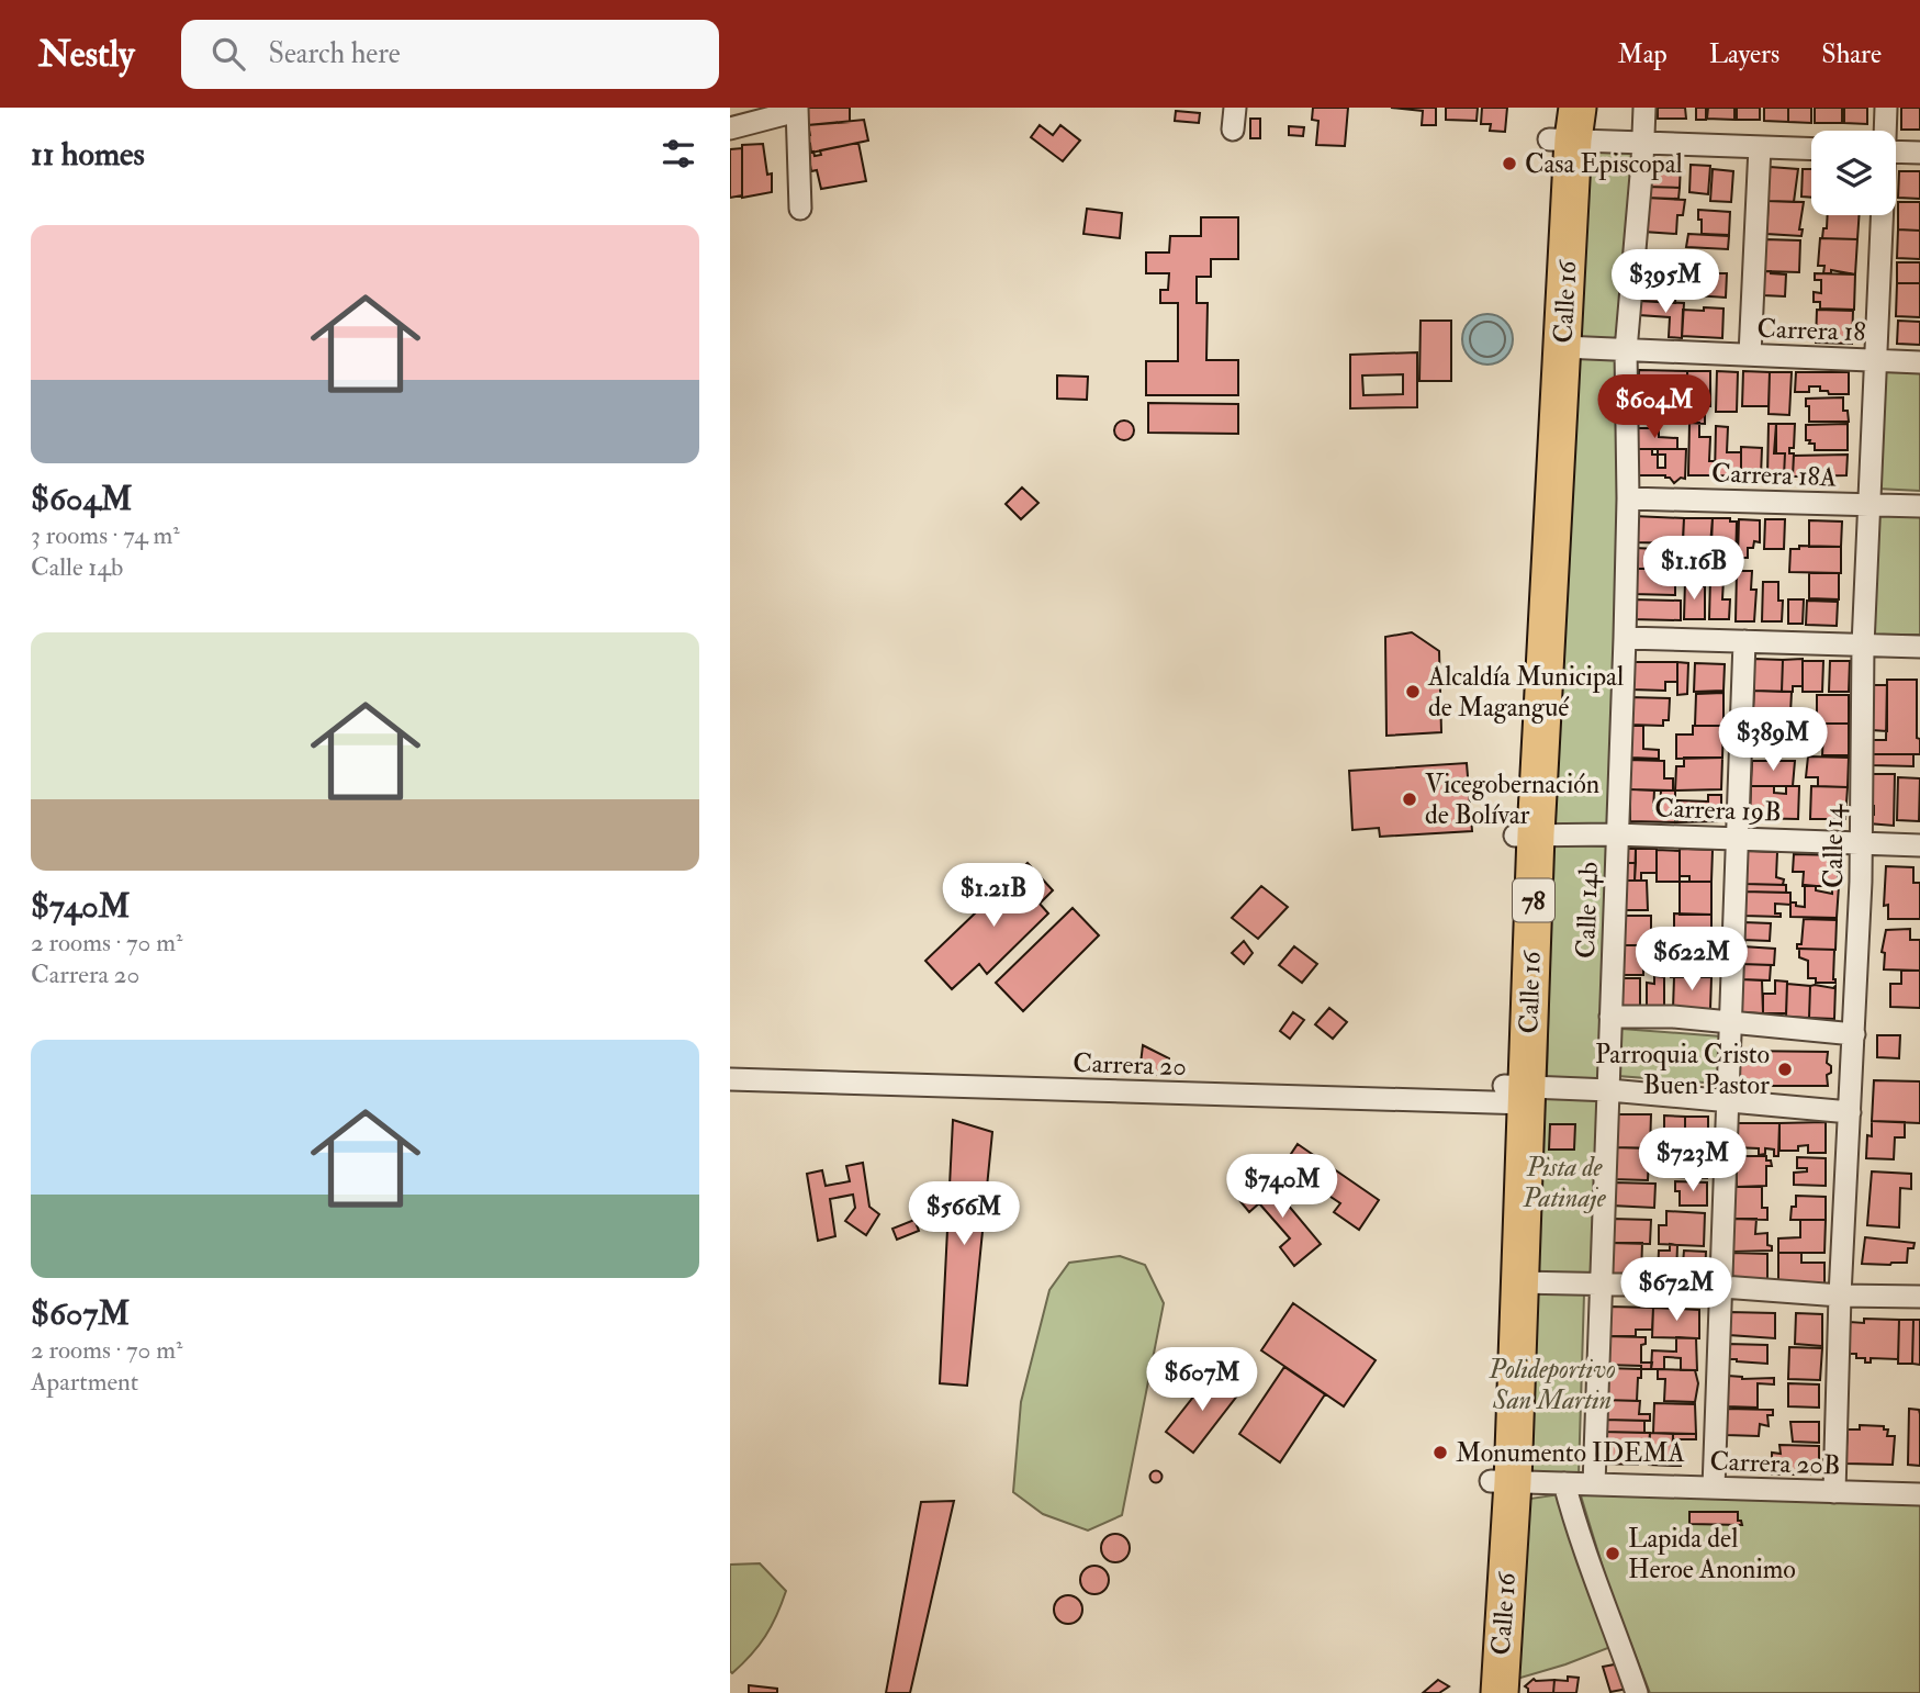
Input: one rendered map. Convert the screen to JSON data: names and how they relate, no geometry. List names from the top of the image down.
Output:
{
  "streets": {
    "highway": ["Calle 16", "78"],
    "street": [
      "Carrera 18",
      "Carrera 18A",
      "Carrera 19B",
      "Calle 14",
      "Calle 14b",
      "Carrera 20",
      "Carrera 20B"
    ]
  },
  "crossings": [
    ["Calle 16", "Carrera 18"],
    ["Calle 16", "Carrera 19B"],
    ["Calle 16", "Carrera 20"],
    ["Calle 16", "Carrera 20B"],
    ["Carrera 18", "Calle 14"],
    ["Carrera 18", "Calle 14b"],
    ["Carrera 18A", "Calle 14"],
    ["Carrera 18A", "Calle 14b"],
    ["Carrera 19B", "Calle 14"],
    ["Carrera 19B", "Calle 14b"],
    ["Calle 14", "Carrera 20B"],
    ["Calle 14b", "Carrera 20B"]
  ],
  "parks": ["Pista de Patinaje", "Polideportivo San Martin"],
  "places": [
    "Casa Episcopal",
    "Alcaldía Municipal de Magangué",
    "Vicegobernación de Bolívar",
    "Parroquia Cristo Buen Pastor",
    "Monumento IDEMA",
    "Lapida del Heroe Anonimo"
  ],
  "page": {
    "header": "Nestly",
    "search": "Search here",
    "nav": ["Map", "Layers", "Share"],
    "heading": "11 homes",
    "list": [
      {
        "name": "$604M",
        "note": "3 rooms · 74 m² · Calle 14b"
      },
      {
        "name": "$740M",
        "note": "2 rooms · 70 m² · Carrera 20"
      },
      {
        "name": "$607M",
        "note": "2 rooms · 70 m² · Apartment"
      }
    ],
    "price": [
      "$395M",
      "$604M",
      "$1.16B",
      "$389M",
      "$1.21B",
      "$622M",
      "$723M",
      "$740M",
      "$566M",
      "$672M",
      "$607M"
    ]
  }
}
